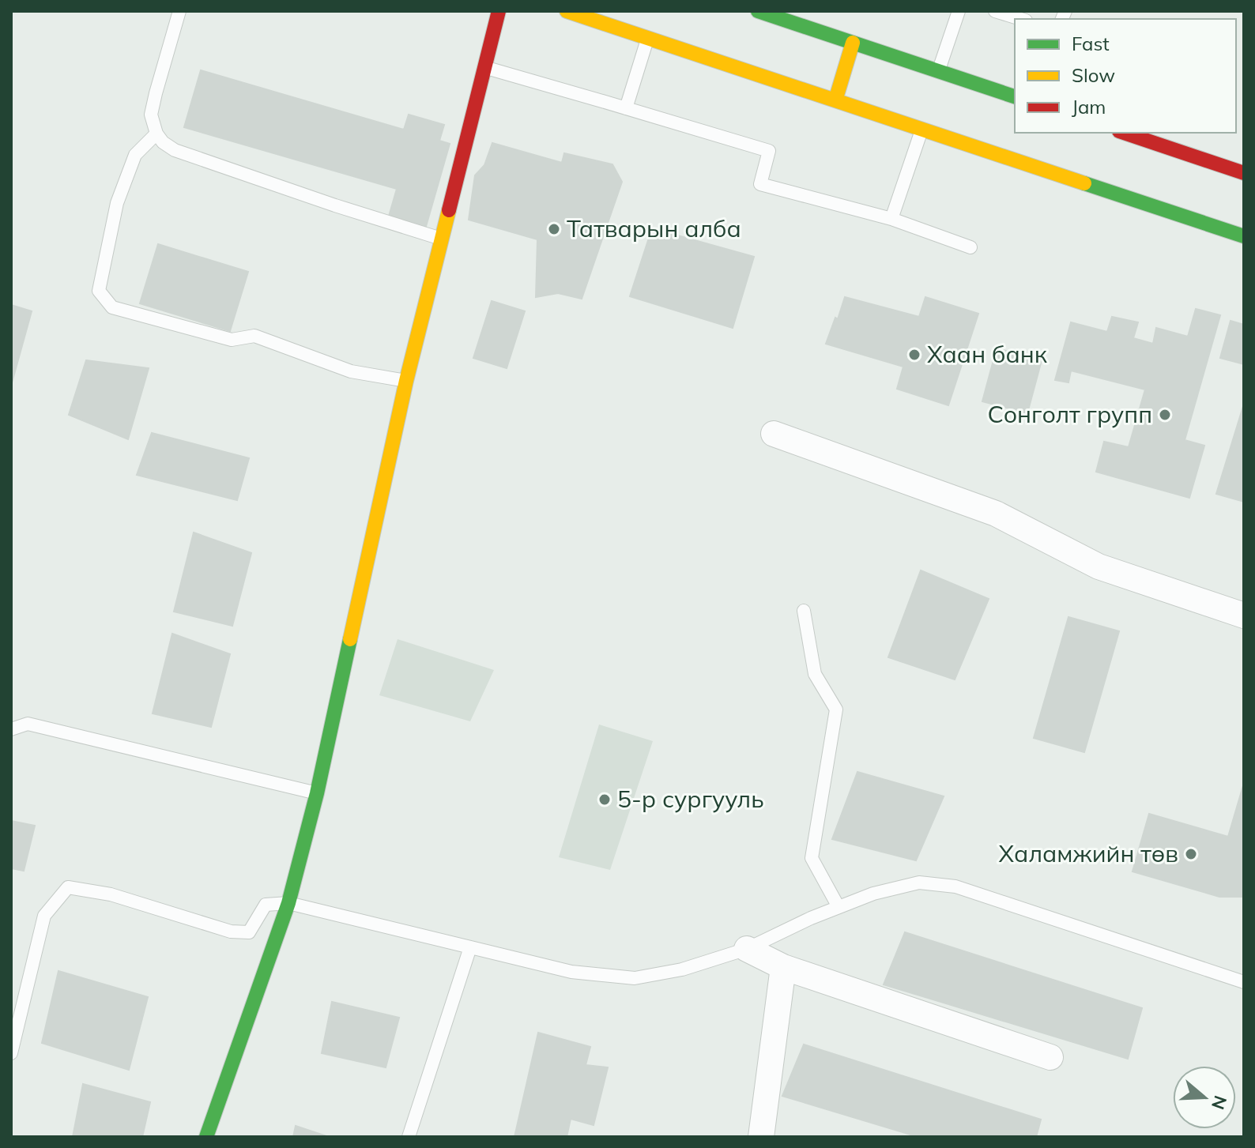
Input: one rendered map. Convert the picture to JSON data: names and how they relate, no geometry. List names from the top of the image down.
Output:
{
  "places": [
    "Татварын алба",
    "Хаан банк",
    "Сонголт групп",
    "5-р сургууль",
    "Халамжийн төв"
  ],
  "legend": ["Fast", "Slow", "Jam"],
  "north": "right"
}
